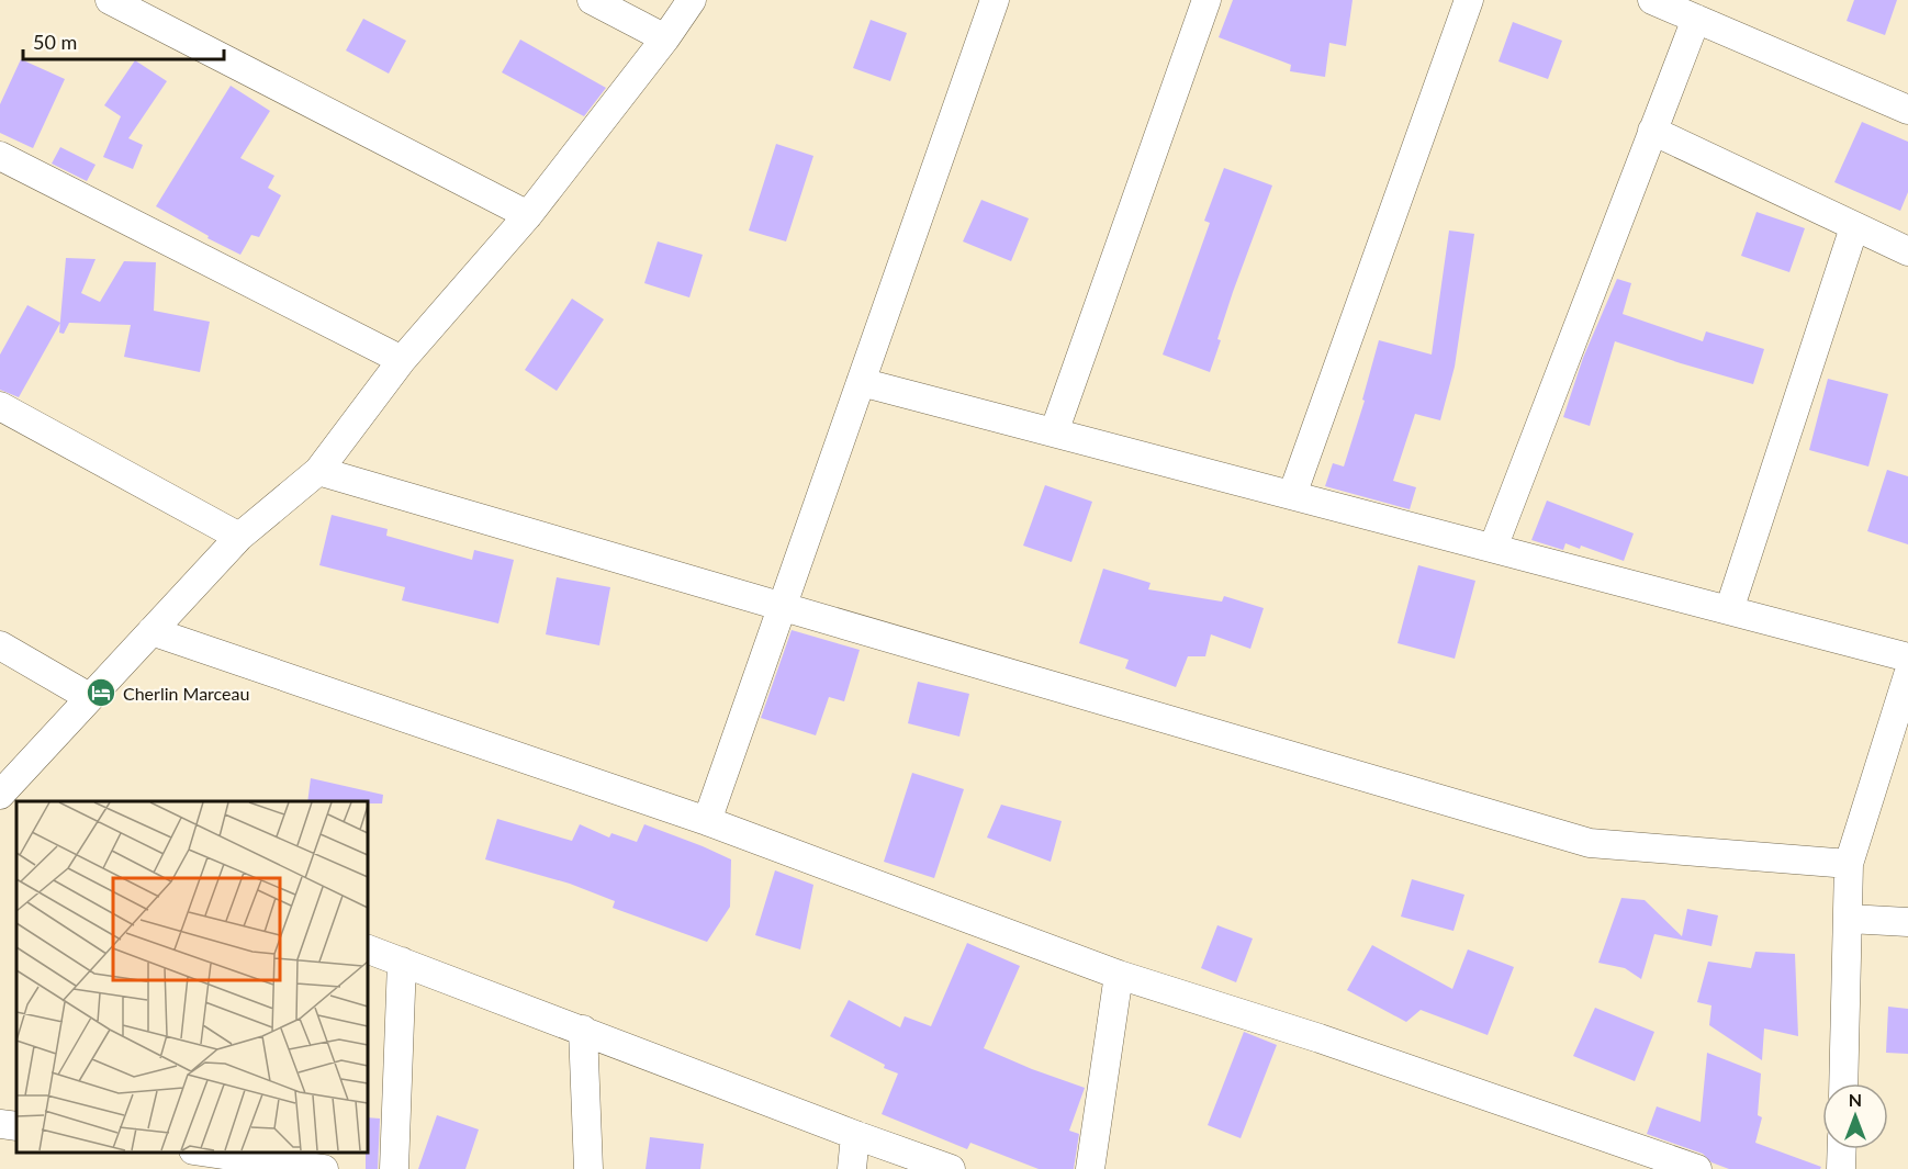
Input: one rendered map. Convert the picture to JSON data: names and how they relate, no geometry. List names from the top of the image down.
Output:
{
  "places": {
    "hotel": ["Cherlin Marceau"]
  },
  "scale_bar": "50 m",
  "north": "top"
}
